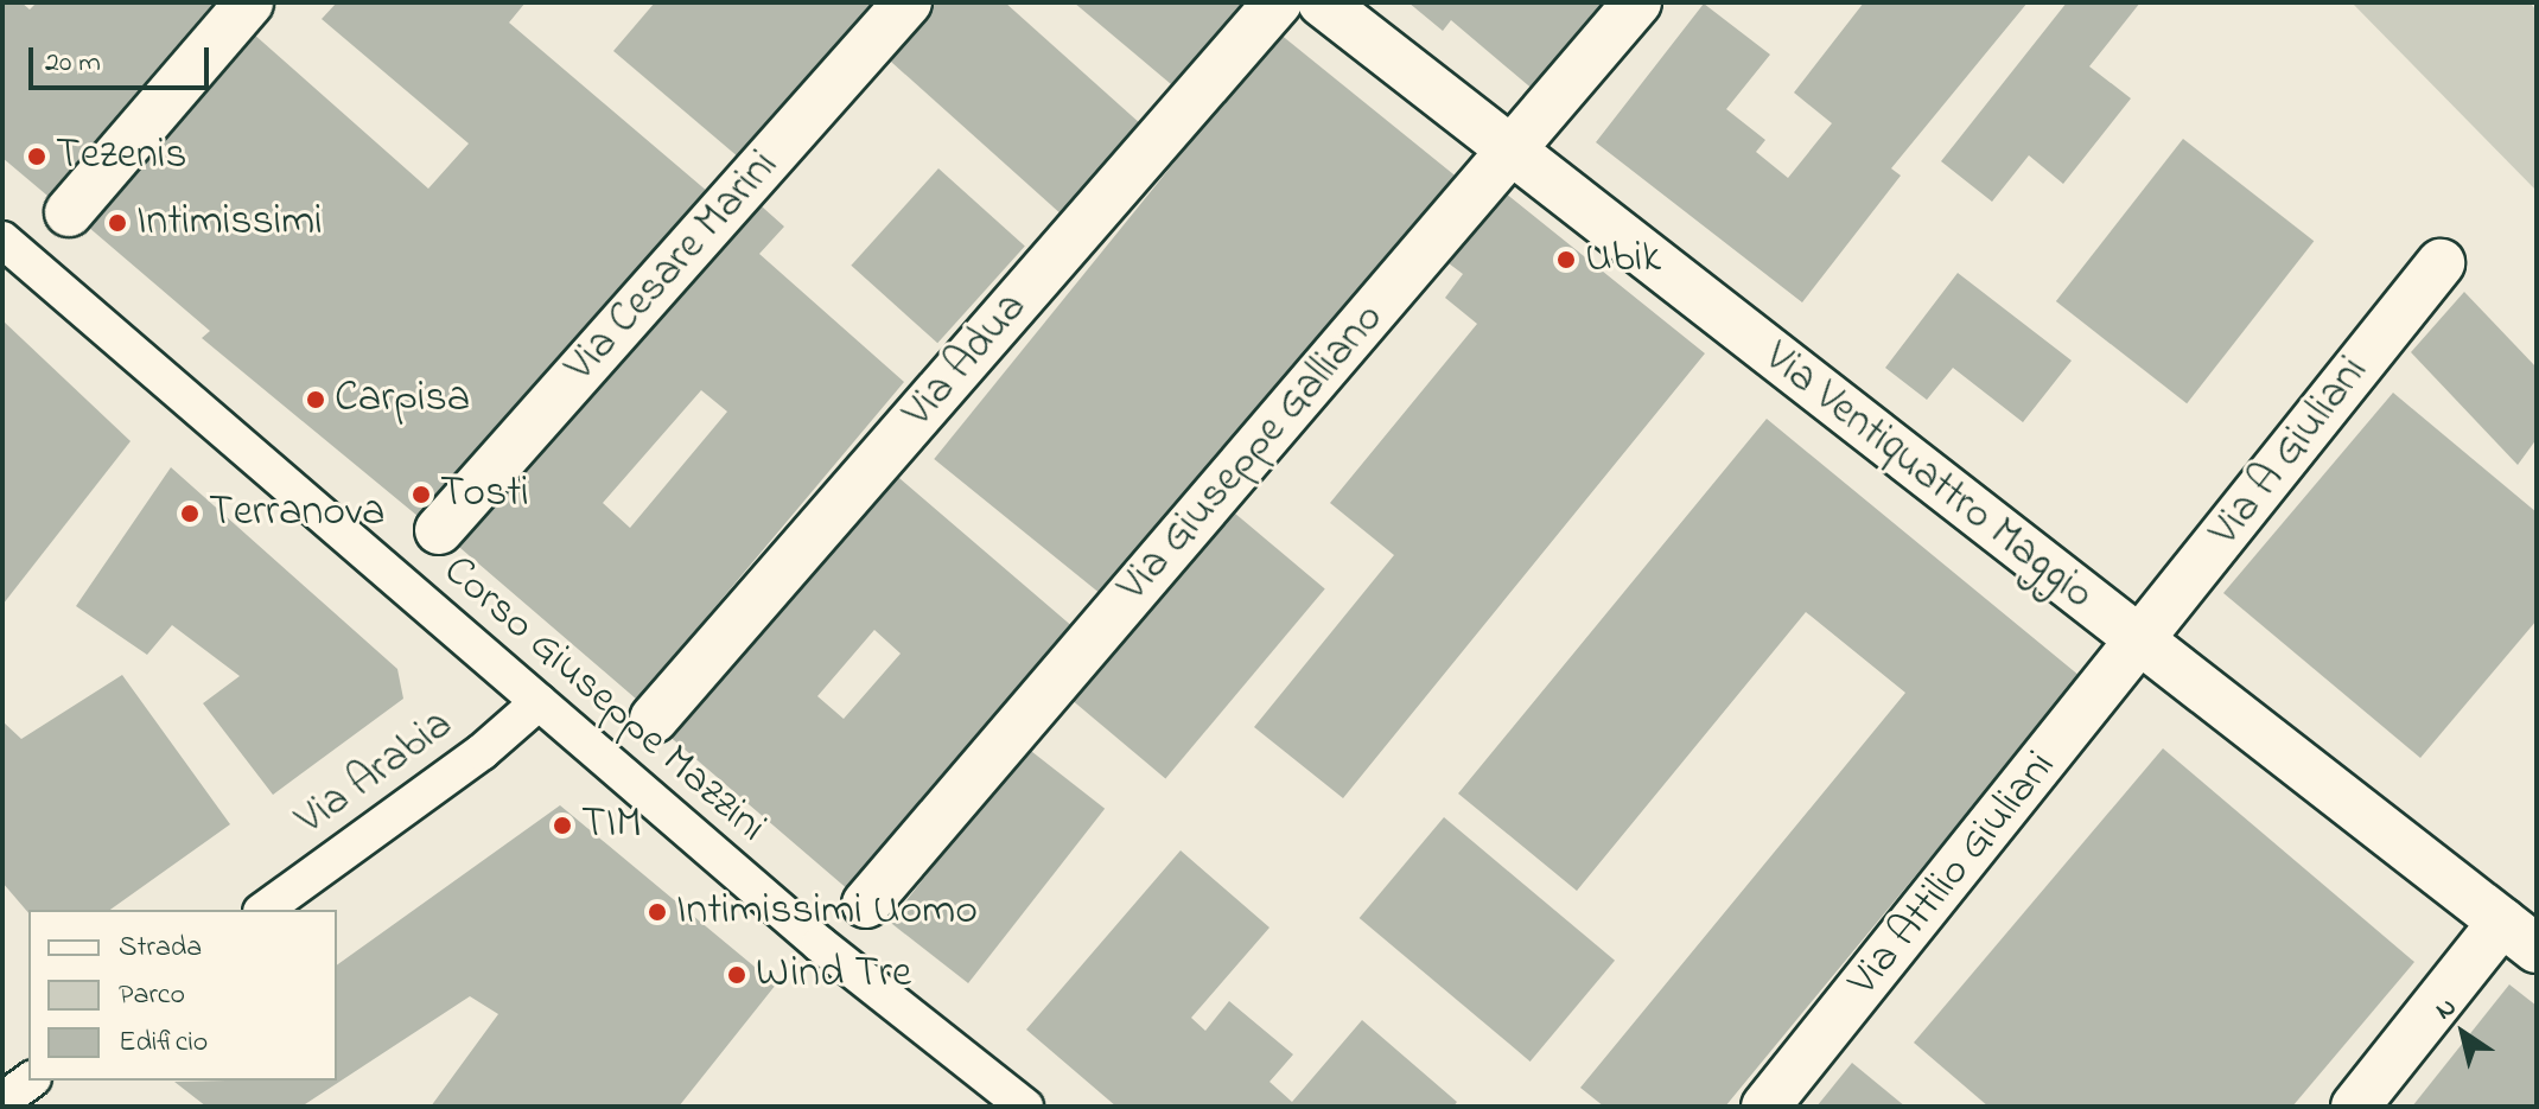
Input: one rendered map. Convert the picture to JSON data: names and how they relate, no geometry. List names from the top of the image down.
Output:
{
  "streets": {
    "street": [
      "Via Cesare Marini",
      "Via Adua",
      "Via A Giuliani",
      "Via Giuseppe Galliano",
      "Via Ventiquattro Maggio",
      "Corso Giuseppe Mazzini",
      "Via Arabia",
      "Via Attilio Giuliani"
    ]
  },
  "crossings": [
    ["Via A Giuliani", "Via Ventiquattro Maggio"],
    ["Via A Giuliani", "Via Attilio Giuliani"],
    ["Via Giuseppe Galliano", "Via Ventiquattro Maggio"],
    ["Via Ventiquattro Maggio", "Via Attilio Giuliani"],
    ["Corso Giuseppe Mazzini", "Via Arabia"]
  ],
  "places": [
    "Tezenis",
    "Intimissimi",
    "Ubik",
    "Carpisa",
    "Tosti",
    "Terranova",
    "TIM",
    "Intimissimi Uomo",
    "Wind Tre"
  ],
  "legend": ["Strada", "Parco", "Edificio"],
  "scale_bar": "20 m",
  "north": "top left"
}
